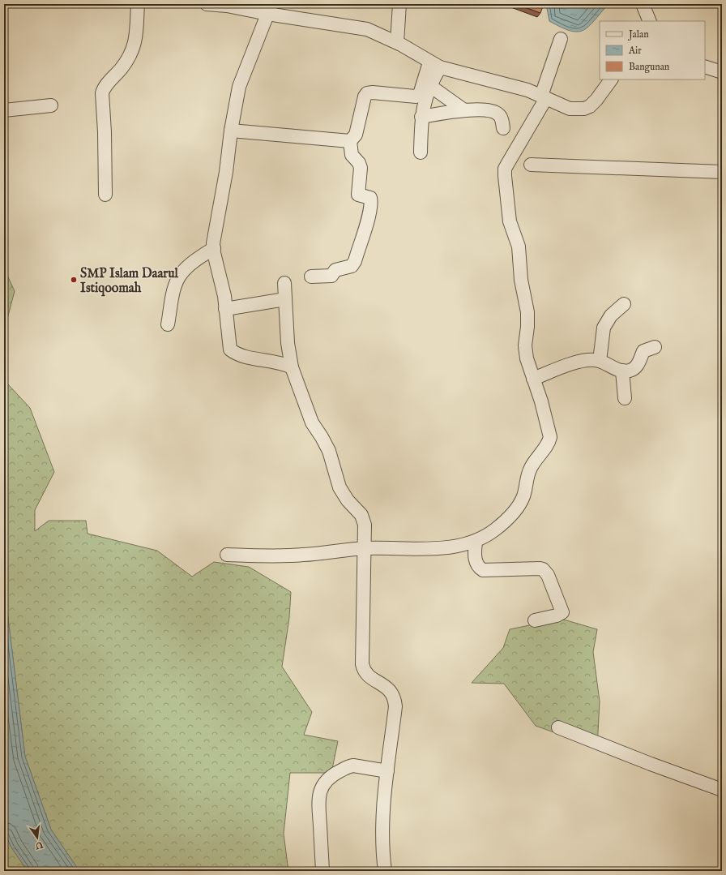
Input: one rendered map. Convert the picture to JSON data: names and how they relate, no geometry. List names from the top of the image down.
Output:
{
  "places": ["SMP Islam Daarul Istiqoomah"],
  "legend": ["Jalan", "Air", "Bangunan"],
  "north": "bottom"
}
